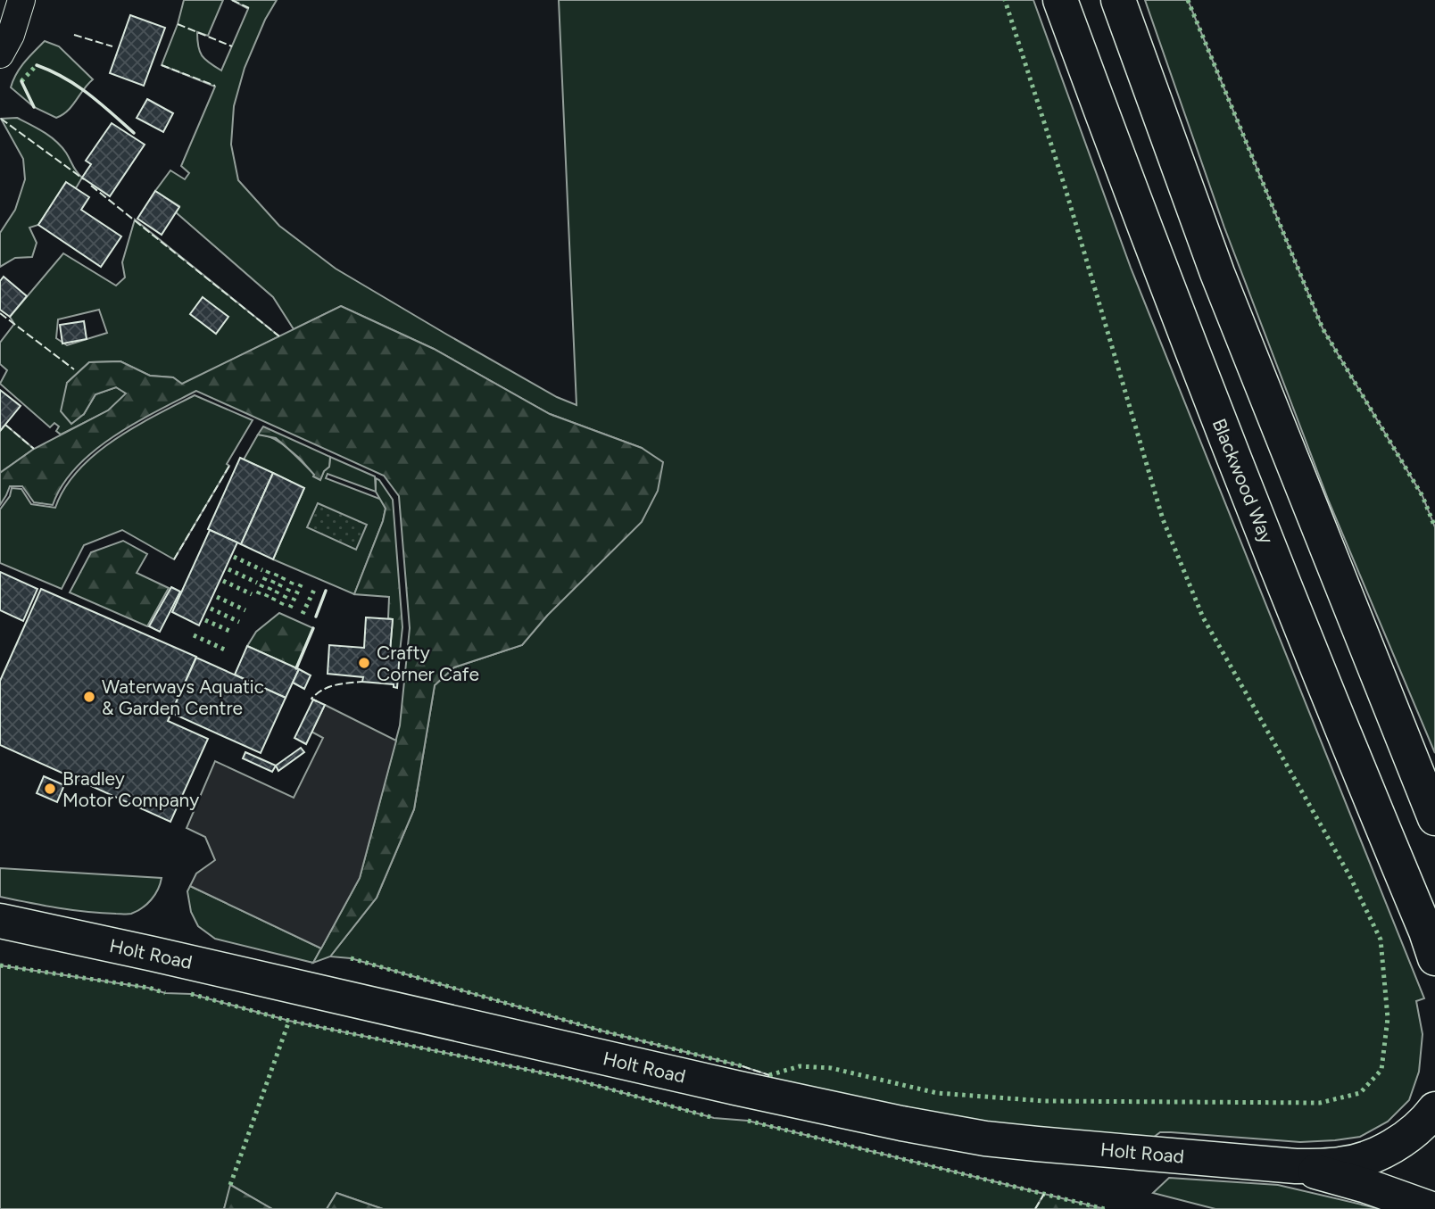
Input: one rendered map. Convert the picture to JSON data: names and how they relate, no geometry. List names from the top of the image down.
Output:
{
  "streets": {
    "main road": ["Blackwood Way", "Holt Road"]
  },
  "places": ["Crafty Corner Cafe", "Waterways Aquatic & Garden Centre", "Bradley Motor Company"]
}
